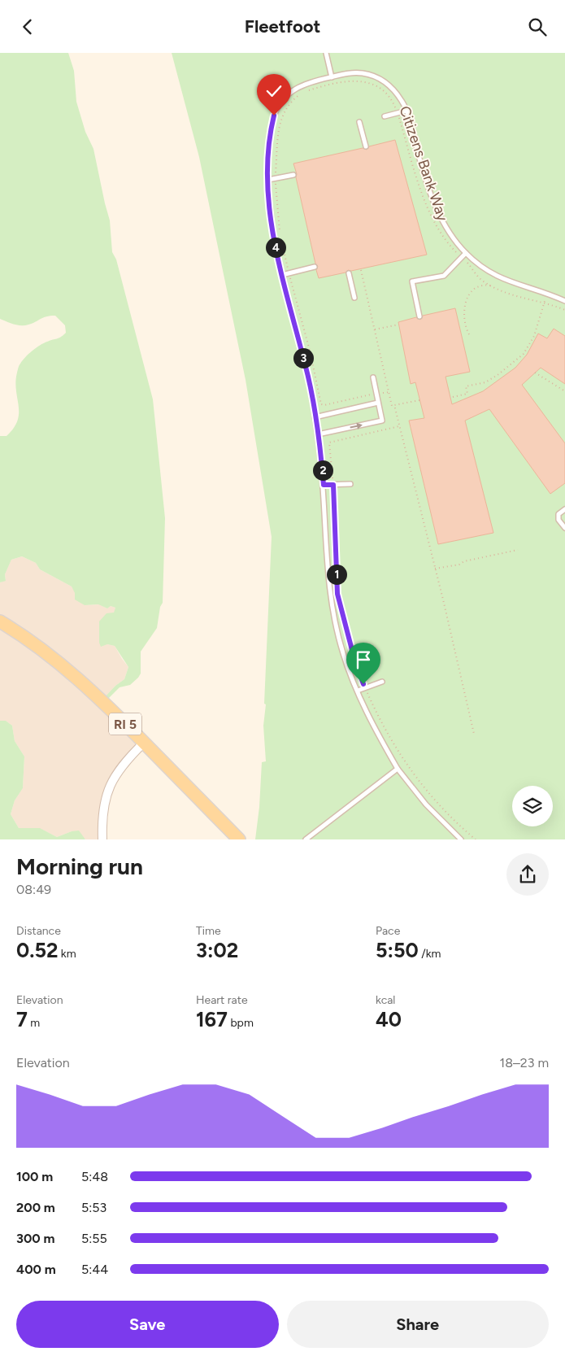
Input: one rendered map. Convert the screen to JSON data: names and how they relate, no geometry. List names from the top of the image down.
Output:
{
  "streets": {
    "main road": ["RI 5"],
    "lane": ["Citizens Bank Way"]
  },
  "page": {
    "header": "Fleetfoot",
    "pins": [
      "4",
      "3",
      "2",
      "1"
    ],
    "heading": ["Morning run", "08:49"],
    "stats": [
      ["Distance", "0.52 km"],
      ["Time", "3:02"],
      ["Pace", "5:50 /km"],
      ["Elevation", "7 m"],
      ["Heart rate", "167 bpm"],
      ["kcal", "40"]
    ],
    "chart": ["Elevation", "18–23 m"],
    "list": [
      {
        "name": "100 m",
        "note": "5:48"
      },
      {
        "name": "200 m",
        "note": "5:53"
      },
      {
        "name": "300 m",
        "note": "5:55"
      },
      {
        "name": "400 m",
        "note": "5:44"
      }
    ],
    "buttons": ["Save", "Share"]
  }
}
